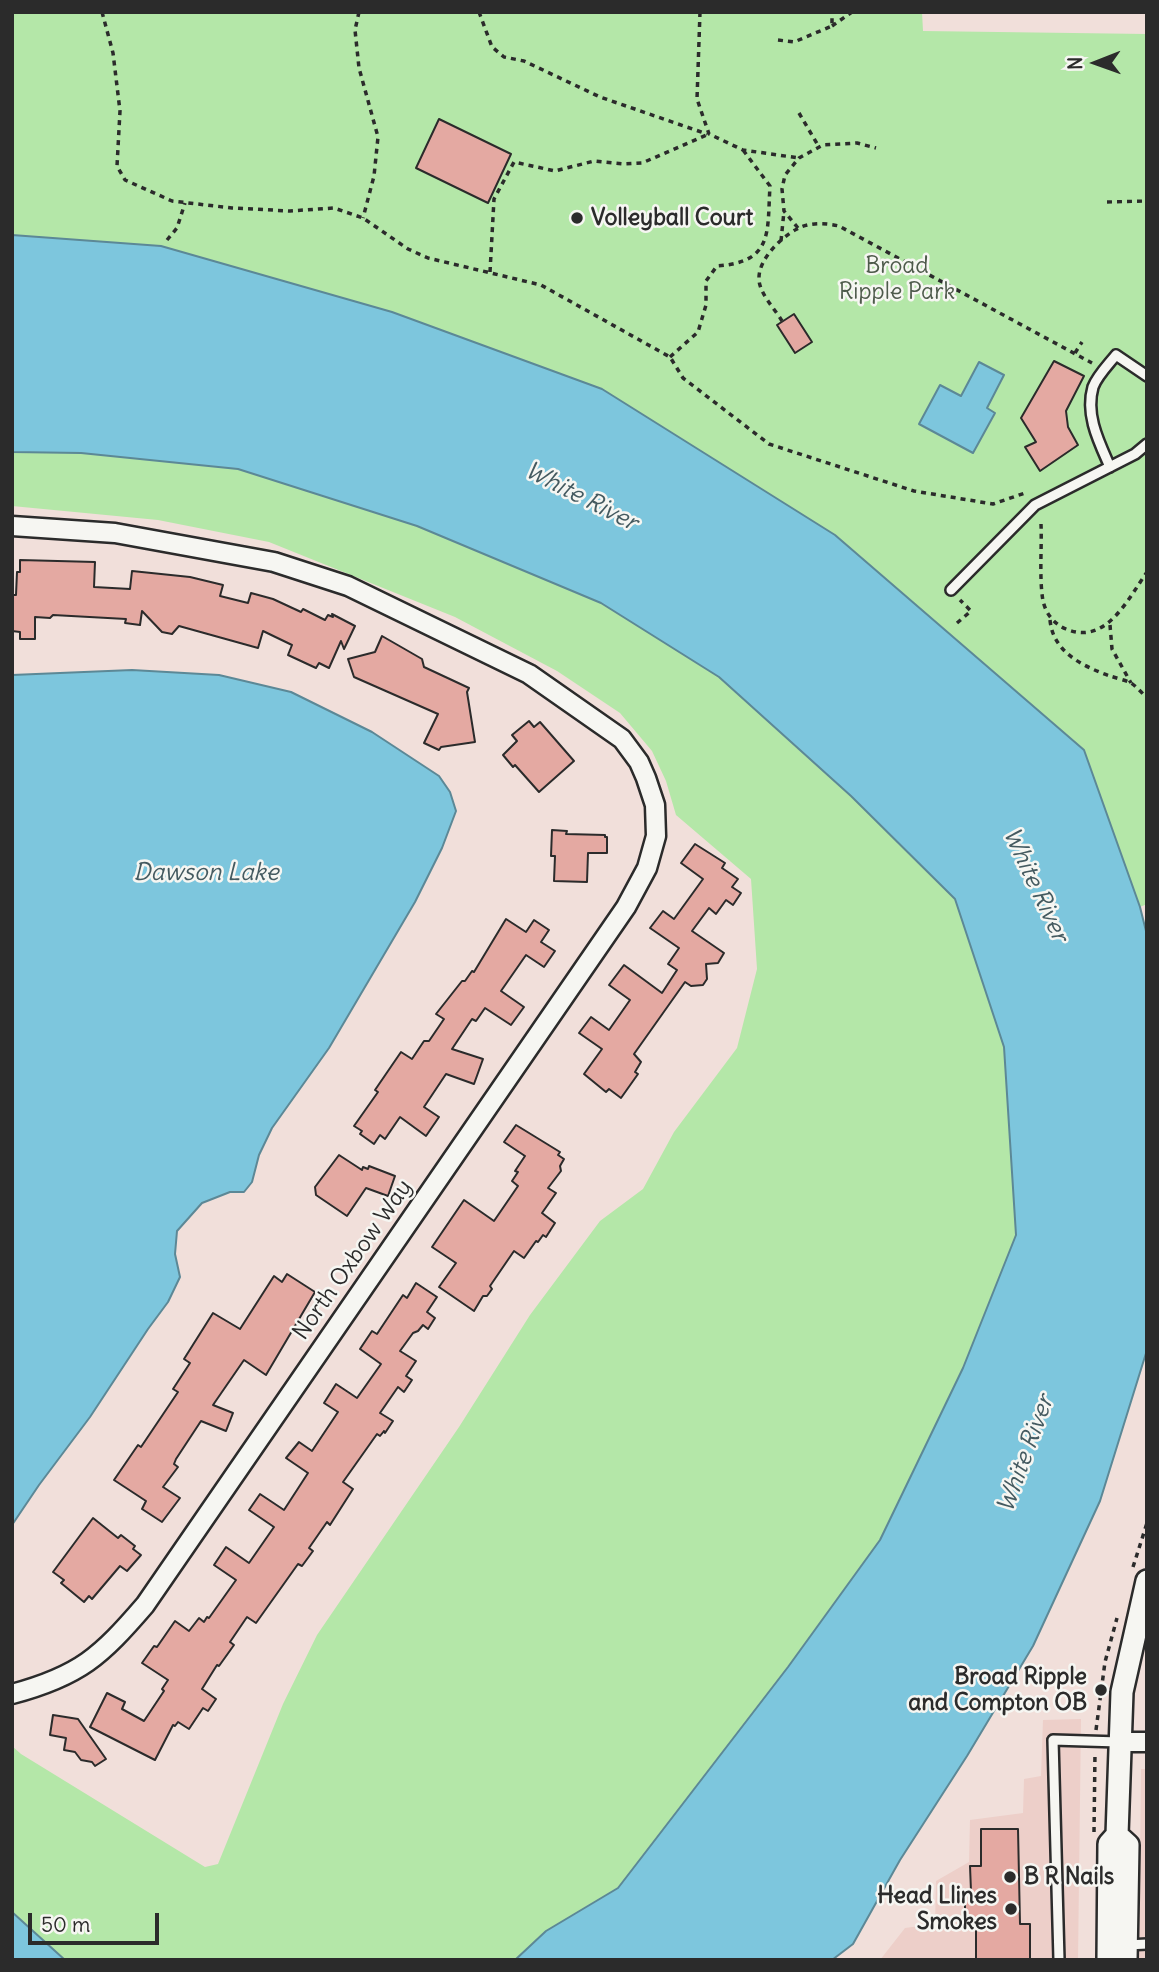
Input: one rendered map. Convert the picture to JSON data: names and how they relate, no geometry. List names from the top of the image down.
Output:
{
  "streets": {
    "street": ["North Oxbow Way"]
  },
  "water": ["White River", "Dawson Lake"],
  "parks": ["Broad Ripple Park"],
  "places": [
    "Volleyball Court",
    "Broad Ripple and Compton OB",
    "B R Nails",
    "Head Llines Smokes"
  ],
  "scale_bar": "50 m",
  "north": "left"
}
